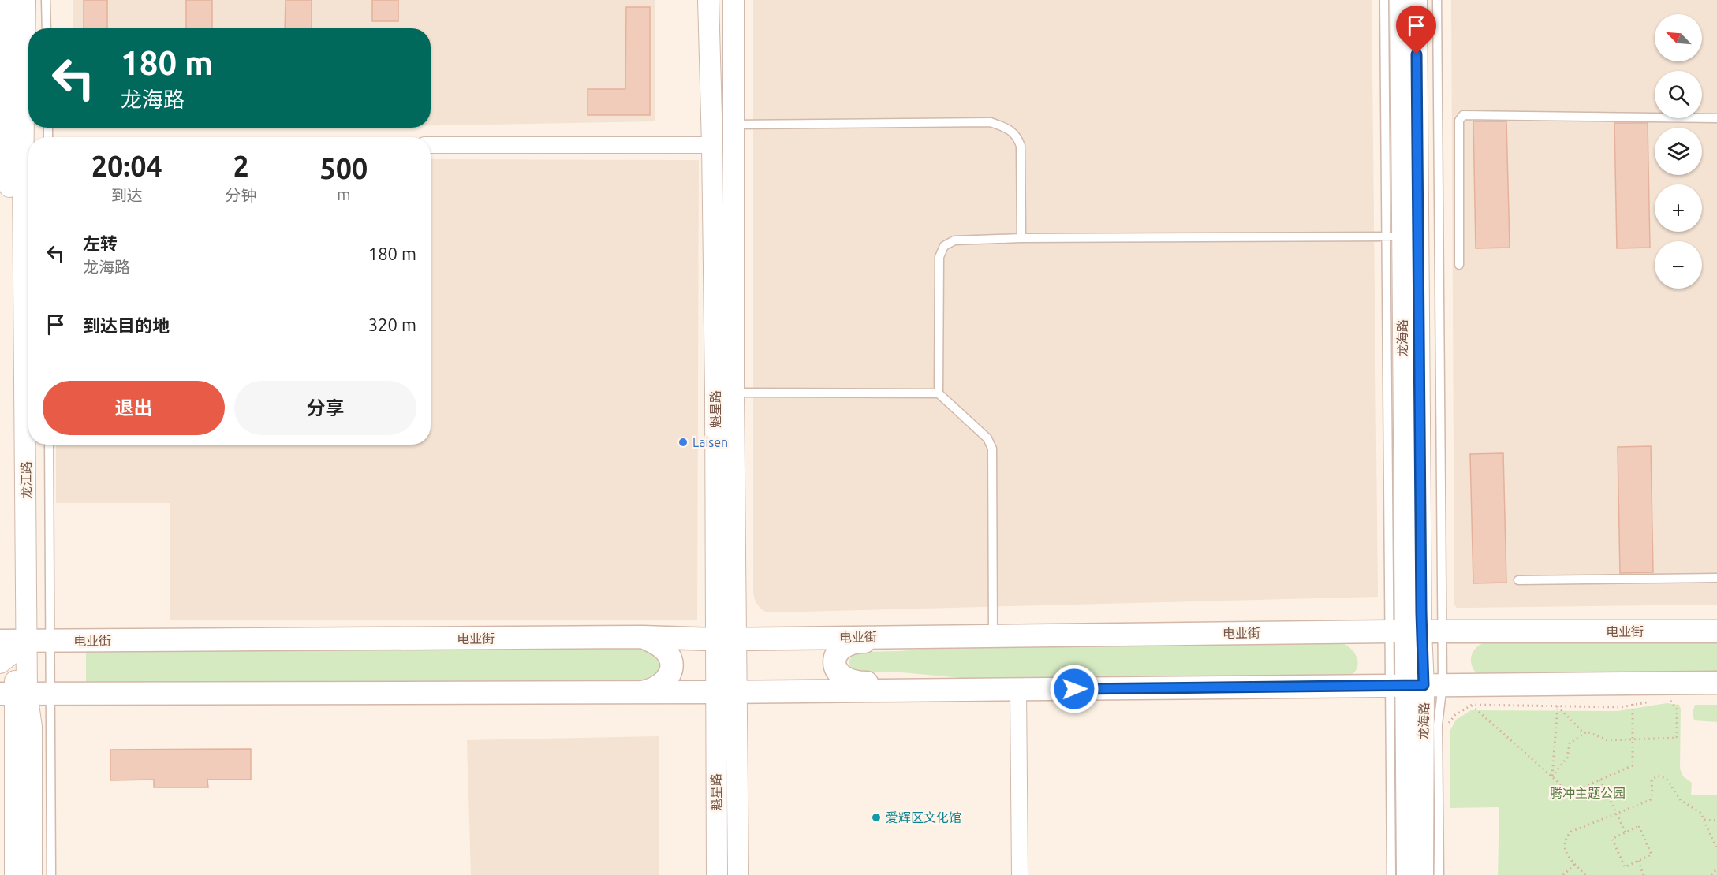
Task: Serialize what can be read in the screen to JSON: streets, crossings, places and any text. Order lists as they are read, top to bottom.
{
  "streets": {
    "main road": ["电业街"],
    "street": ["龙海路", "魁星路", "龙江路"]
  },
  "crossings": [
    ["龙海路", "电业街"],
    ["魁星路", "电业街"],
    ["龙江路", "电业街"]
  ],
  "parks": ["腾冲主题公园"],
  "places": ["Laisen", "爱辉区文化馆"],
  "north": "top left",
  "page": {
    "map_buttons": ["+", "−"],
    "turn": ["180 m", "龙海路"],
    "eta": [
      "20:04",
      "到达",
      "2",
      "分钟",
      "500",
      "m"
    ],
    "list": [
      {
        "name": "左转",
        "note": "龙海路",
        "value": "180 m"
      },
      {
        "name": "到达目的地",
        "value": "320 m"
      }
    ],
    "buttons": ["退出", "分享"]
  }
}
